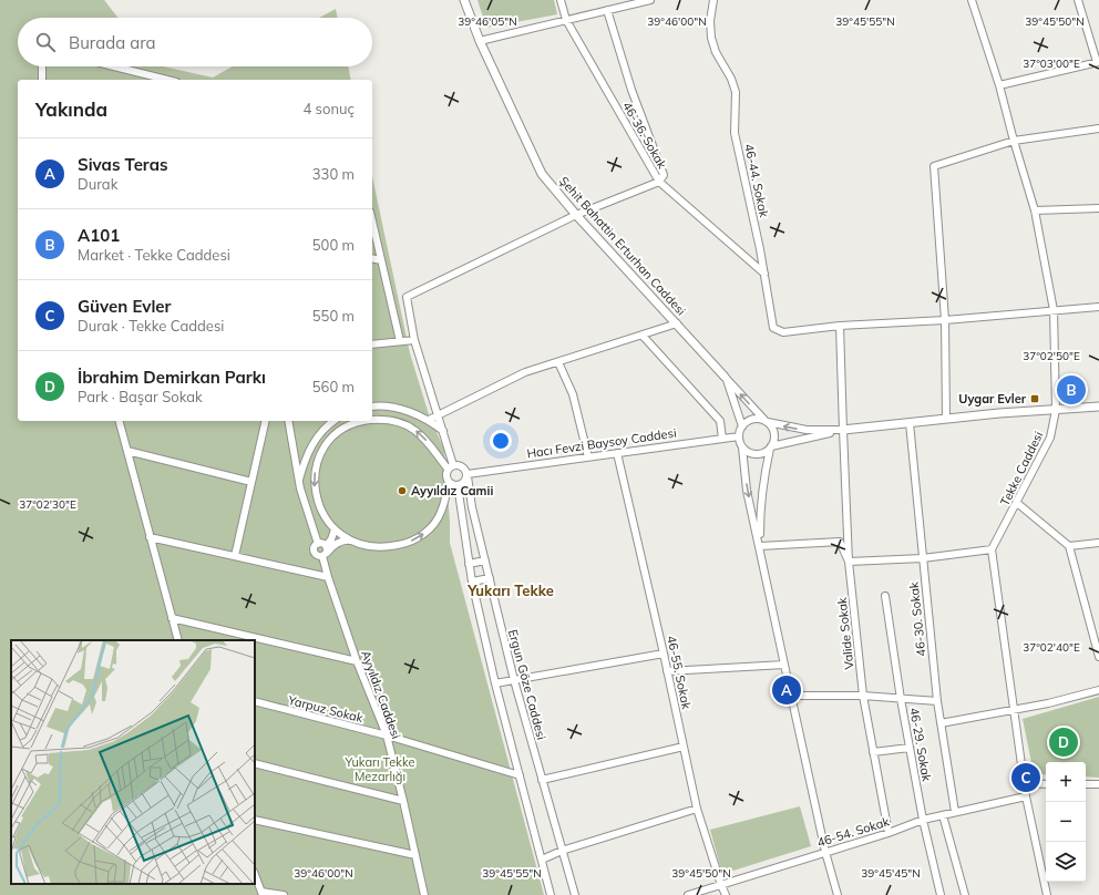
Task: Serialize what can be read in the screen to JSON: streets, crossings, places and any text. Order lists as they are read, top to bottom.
{
  "streets": {
    "street": [
      "46-36. Sokak",
      "46-44. Sokak",
      "Şehit Bahattin Erturhan Caddesi",
      "Hacı Fevzi Baysoy Caddesi",
      "Tekke Caddesi",
      "46-30. Sokak",
      "Valide Sokak",
      "46-55. Sokak",
      "Ergun Göze Caddesi",
      "Ayyıldız Caddesi",
      "Yarpuz Sokak",
      "46-29. Sokak",
      "46-54. Sokak"
    ]
  },
  "crossings": [
    ["46-36. Sokak", "46-44. Sokak"],
    ["46-44. Sokak", "Valide Sokak"],
    ["Şehit Bahattin Erturhan Caddesi", "Hacı Fevzi Baysoy Caddesi"],
    ["Hacı Fevzi Baysoy Caddesi", "46-55. Sokak"],
    ["Hacı Fevzi Baysoy Caddesi", "Ergun Göze Caddesi"],
    ["46-30. Sokak", "46-54. Sokak"],
    ["Valide Sokak", "46-54. Sokak"],
    ["46-55. Sokak", "46-54. Sokak"],
    ["Ayyıldız Caddesi", "Yarpuz Sokak"],
    ["46-29. Sokak", "46-54. Sokak"]
  ],
  "districts": ["Yukarı Tekke"],
  "parks": ["Yukarı Tekke Mezarlığı"],
  "places": {
    "transit": ["Uygar Evler"],
    "other": ["Ayyıldız Camii"]
  },
  "page": {
    "search": "Burada ara",
    "heading": ["Yakında", "4 sonuç"],
    "list": [
      {
        "mark": "A",
        "name": "Sivas Teras",
        "note": "Durak",
        "value": "330 m"
      },
      {
        "mark": "B",
        "name": "A101",
        "note": "Market · Tekke Caddesi",
        "value": "500 m"
      },
      {
        "mark": "C",
        "name": "Güven Evler",
        "note": "Durak · Tekke Caddesi",
        "value": "550 m"
      },
      {
        "mark": "D",
        "name": "İbrahim Demirkan Parkı",
        "note": "Park · Başar Sokak",
        "value": "560 m"
      }
    ],
    "pins": [
      "B",
      "A",
      "D",
      "C"
    ],
    "map_buttons": ["+", "−"]
  },
  "coordinates": [
    "39°46'05\"N",
    "39°45'55\"N",
    "39°46'00\"N",
    "39°45'50\"N",
    "37°03'00\"E",
    "37°02'50\"E",
    "37°02'30\"E",
    "37°02'40\"E",
    "39°45'45\"N"
  ]
}
